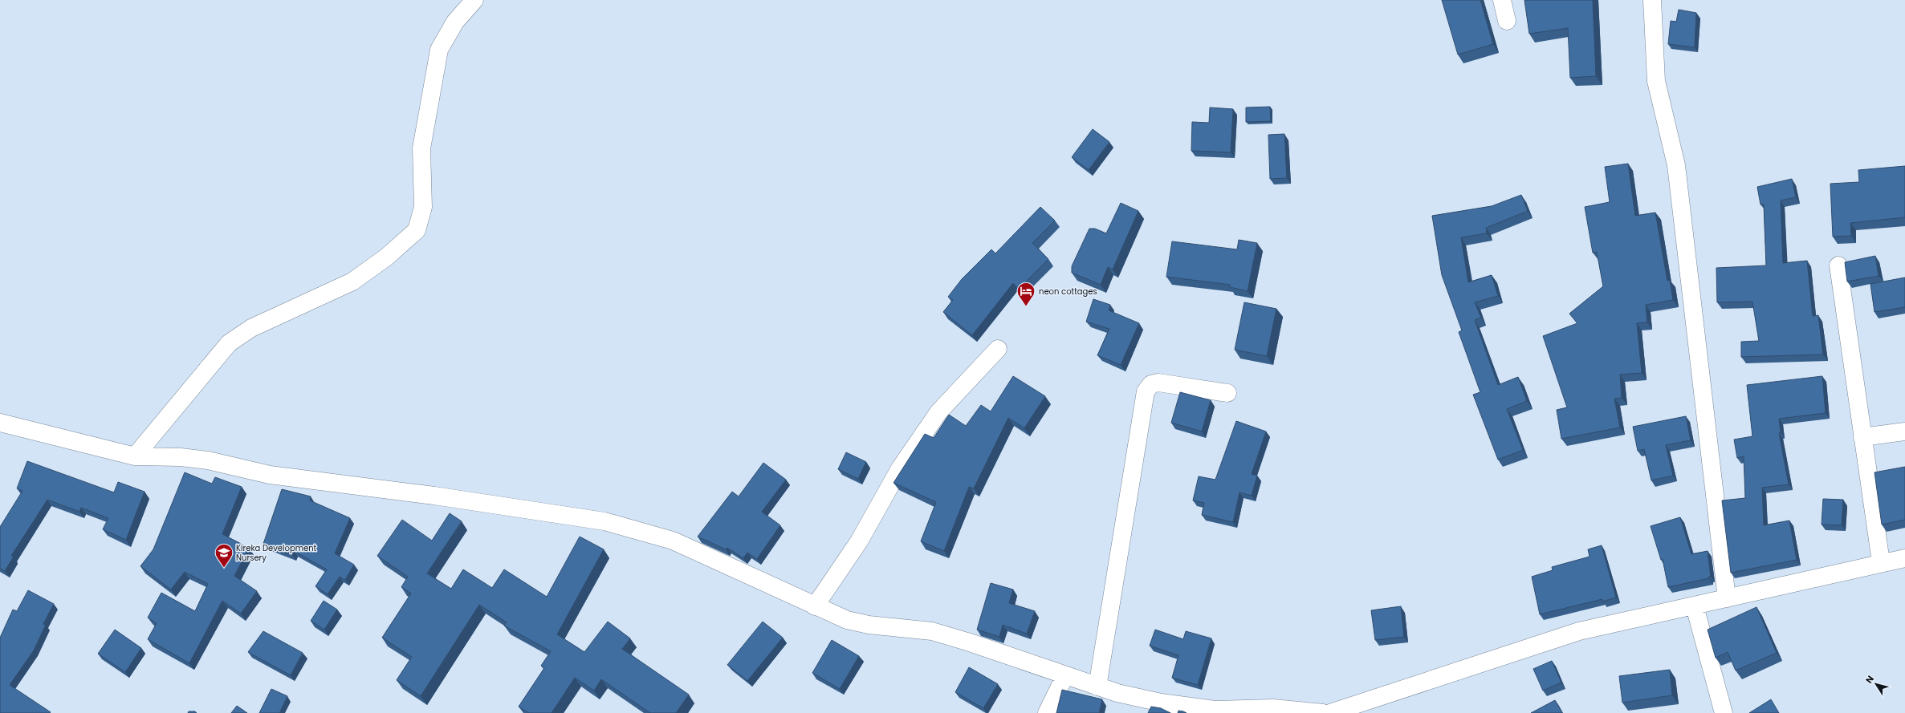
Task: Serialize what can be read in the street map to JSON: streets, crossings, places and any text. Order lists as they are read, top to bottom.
{
  "places": {
    "hotel": ["neon cottages"],
    "school or university": ["Kireka Development Nursery"]
  },
  "north": "top left"
}
